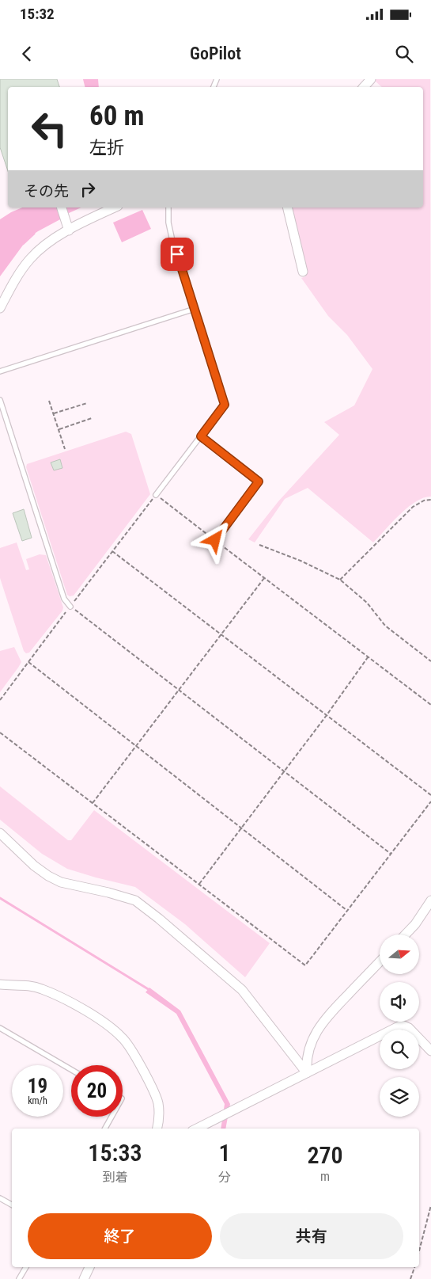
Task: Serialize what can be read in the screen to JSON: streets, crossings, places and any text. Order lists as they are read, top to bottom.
{
  "north": "right",
  "page": {
    "status": "15:32",
    "header": "GoPilot",
    "turn": ["60 m", "左折"],
    "then": "その先",
    "speed": "19 km/h",
    "limit": "20",
    "eta": [
      "15:33",
      "到着",
      "1",
      "分",
      "270",
      "m"
    ],
    "buttons": ["終了", "共有"]
  }
}
